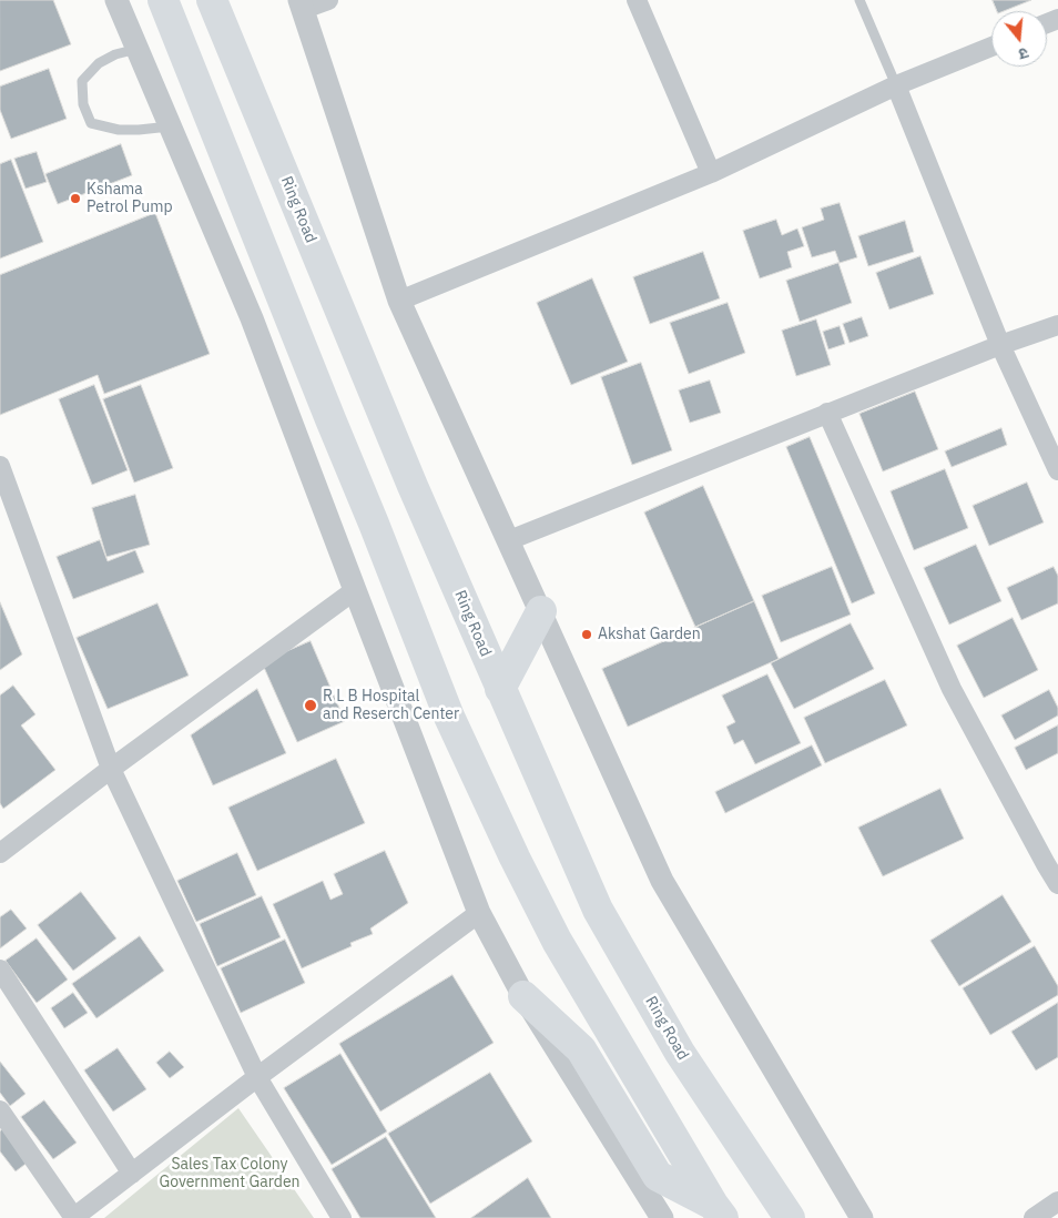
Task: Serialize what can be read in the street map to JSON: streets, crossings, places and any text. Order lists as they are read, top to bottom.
{
  "streets": {
    "highway": ["Ring Road"]
  },
  "parks": ["Sales Tax Colony Government Garden"],
  "places": ["Kshama Petrol Pump", "Akshat Garden", "R L B Hospital and Reserch Center"],
  "north": "bottom"
}
